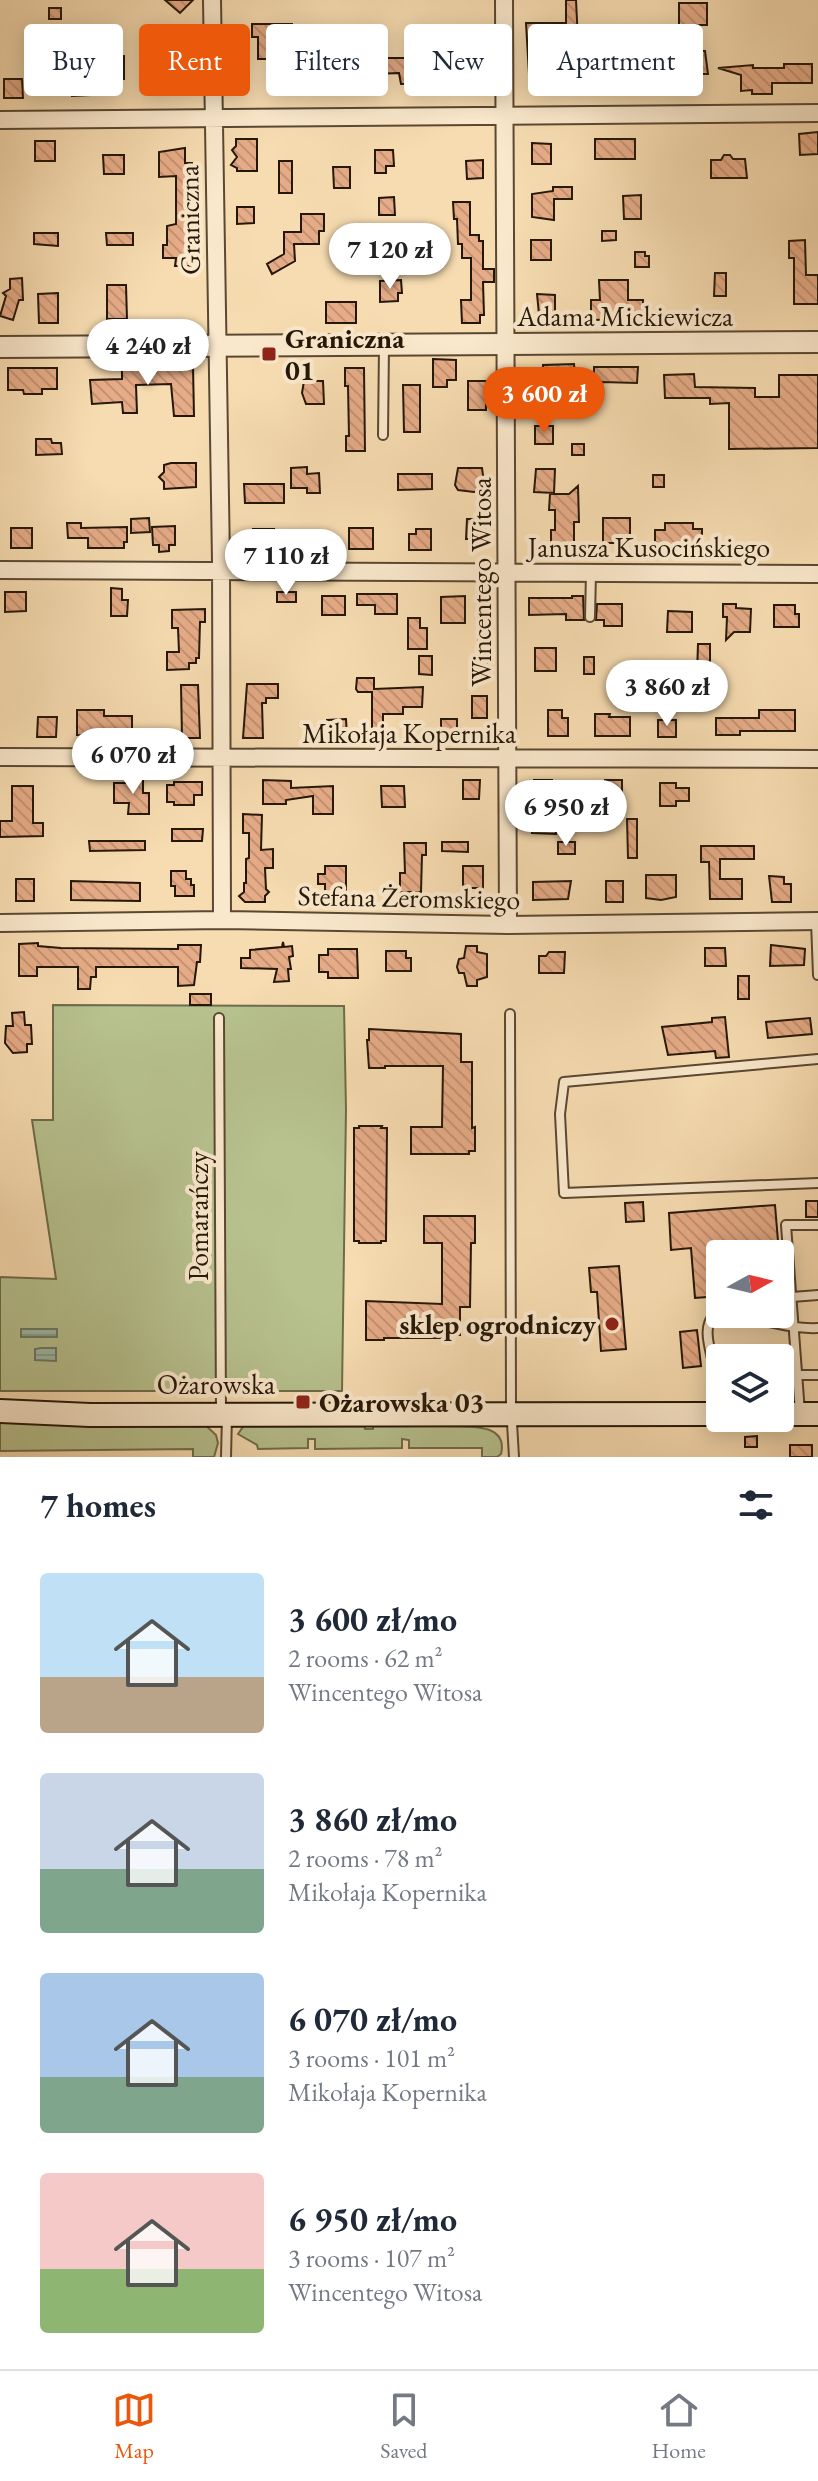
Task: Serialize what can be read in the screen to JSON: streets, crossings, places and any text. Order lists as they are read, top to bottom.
{
  "streets": {
    "main road": ["Ożarowska"],
    "street": [
      "Graniczna",
      "Adama Mickiewicza",
      "Janusza Kusocińskiego",
      "Wincentego Witosa",
      "Mikołaja Kopernika",
      "Stefana Żeromskiego"
    ],
    "lane": ["Pomarańczy"]
  },
  "crossings": [
    ["Graniczna", "Adama Mickiewicza"],
    ["Graniczna", "Janusza Kusocińskiego"],
    ["Graniczna", "Mikołaja Kopernika"],
    ["Graniczna", "Stefana Żeromskiego"],
    ["Adama Mickiewicza", "Wincentego Witosa"],
    ["Janusza Kusocińskiego", "Wincentego Witosa"],
    ["Wincentego Witosa", "Mikołaja Kopernika"],
    ["Wincentego Witosa", "Stefana Żeromskiego"],
    ["Pomarańczy", "Ożarowska"]
  ],
  "places": {
    "transit": ["Graniczna 01", "Ożarowska 03"],
    "other": ["sklep ogrodniczy"]
  },
  "north": "right",
  "page": {
    "chip": [
      "Buy",
      "Rent",
      "Filters",
      "New",
      "Apartment"
    ],
    "price": [
      "7 120 zł",
      "4 240 zł",
      "3 600 zł",
      "7 110 zł",
      "3 860 zł",
      "6 070 zł",
      "6 950 zł"
    ],
    "heading": "7 homes",
    "list": [
      {
        "name": "3 600 zł/mo",
        "note": "2 rooms · 62 m² · Wincentego Witosa"
      },
      {
        "name": "3 860 zł/mo",
        "note": "2 rooms · 78 m² · Mikołaja Kopernika"
      },
      {
        "name": "6 070 zł/mo",
        "note": "3 rooms · 101 m² · Mikołaja Kopernika"
      },
      {
        "name": "6 950 zł/mo",
        "note": "3 rooms · 107 m² · Wincentego Witosa"
      }
    ],
    "tabs": ["Map", "Saved", "Home"]
  }
}
